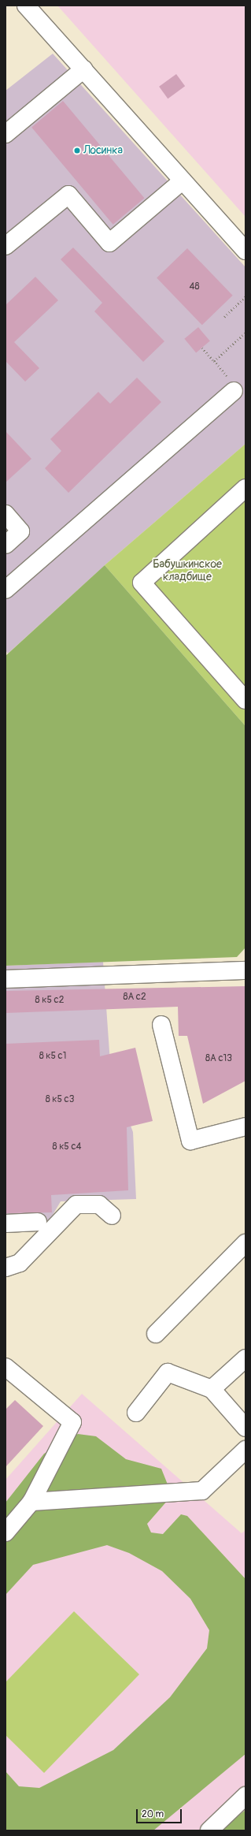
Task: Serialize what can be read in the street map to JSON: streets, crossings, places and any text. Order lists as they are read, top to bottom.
{
  "parks": ["Бабушкинское кладбище"],
  "places": ["Лосинка"],
  "house_numbers": [
    "48",
    "8А с2",
    "8 к5 с2",
    "8 к5 с1",
    "8А с13",
    "8 к5 с3",
    "8 к5 с4"
  ],
  "scale_bar": "20 m"
}
